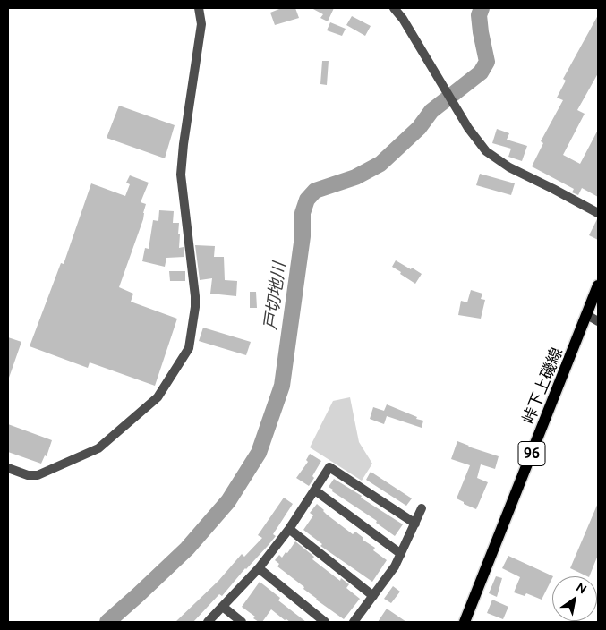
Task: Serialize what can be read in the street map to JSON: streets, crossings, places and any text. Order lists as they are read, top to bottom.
{
  "streets": {
    "main road": ["峠下上磯線", "96"]
  },
  "water": ["戸切地川"],
  "north": "top right"
}
